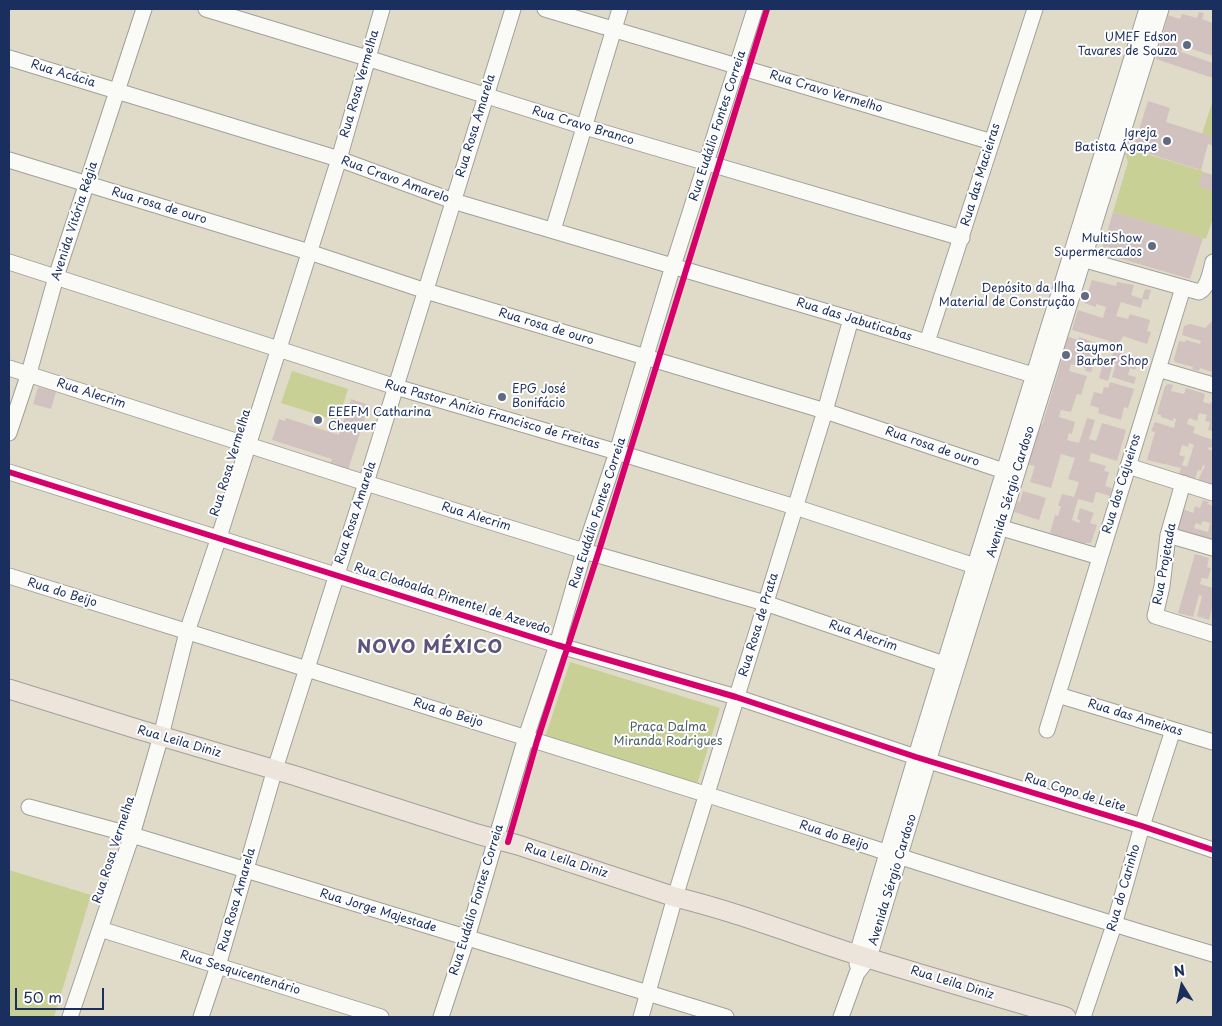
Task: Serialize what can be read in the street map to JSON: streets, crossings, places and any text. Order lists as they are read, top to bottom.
{
  "streets": {
    "main road": ["Rua Leila Diniz"],
    "street": [
      "Rua Acácia",
      "Rua Rosa Vermelha",
      "Rua Cravo Vermelho",
      "Rua Rosa Amarela",
      "Rua Cravo Branco",
      "Rua Eudálio Fontes Correia",
      "Rua das Macieiras",
      "Rua Cravo Amarelo",
      "Rua rosa de ouro",
      "Avenida Vitória Régia",
      "Rua das Jabuticabas",
      "Rua Alecrim",
      "Rua Pastor Anízio Francisco de Freitas",
      "Rua dos Cajueiros",
      "Avenida Sérgio Cardoso",
      "Rua Projetada",
      "Rua do Beijo",
      "Rua Clodoalda Pimentel de Azevedo",
      "Rua Rosa de Prata",
      "Rua das Ameixas",
      "Rua Copo de Leite",
      "Rua do Carinho",
      "Rua Jorge Majestade",
      "Rua Sesquicentenário"
    ]
  },
  "crossings": [
    ["Rua Acácia", "Rua Cravo Amarelo"],
    ["Rua Acácia", "Avenida Vitória Régia"],
    ["Rua Rosa Vermelha", "Rua Cravo Branco"],
    ["Rua Rosa Vermelha", "Rua Cravo Amarelo"],
    ["Rua Rosa Vermelha", "Rua rosa de ouro"],
    ["Rua Rosa Vermelha", "Rua Alecrim"],
    ["Rua Rosa Vermelha", "Rua Pastor Anízio Francisco de Freitas"],
    ["Rua Rosa Vermelha", "Rua do Beijo"],
    ["Rua Rosa Vermelha", "Rua Clodoalda Pimentel de Azevedo"],
    ["Rua Rosa Vermelha", "Rua Leila Diniz"],
    ["Rua Rosa Vermelha", "Rua Jorge Majestade"],
    ["Rua Rosa Vermelha", "Rua Sesquicentenário"],
    ["Rua Cravo Vermelho", "Rua Eudálio Fontes Correia"],
    ["Rua Cravo Vermelho", "Rua das Macieiras"],
    ["Rua Rosa Amarela", "Rua Cravo Branco"],
    ["Rua Rosa Amarela", "Rua Cravo Amarelo"],
    ["Rua Rosa Amarela", "Rua rosa de ouro"],
    ["Rua Rosa Amarela", "Rua Alecrim"],
    ["Rua Rosa Amarela", "Rua Pastor Anízio Francisco de Freitas"],
    ["Rua Rosa Amarela", "Rua do Beijo"],
    ["Rua Rosa Amarela", "Rua Clodoalda Pimentel de Azevedo"],
    ["Rua Rosa Amarela", "Rua Leila Diniz"],
    ["Rua Rosa Amarela", "Rua Jorge Majestade"],
    ["Rua Rosa Amarela", "Rua Sesquicentenário"],
    ["Rua Cravo Branco", "Rua Eudálio Fontes Correia"],
    ["Rua Cravo Branco", "Rua das Macieiras"],
    ["Rua Eudálio Fontes Correia", "Rua Cravo Amarelo"],
    ["Rua Eudálio Fontes Correia", "Rua rosa de ouro"],
    ["Rua Eudálio Fontes Correia", "Rua das Jabuticabas"],
    ["Rua Eudálio Fontes Correia", "Rua Alecrim"],
    ["Rua Eudálio Fontes Correia", "Rua Pastor Anízio Francisco de Freitas"],
    ["Rua Eudálio Fontes Correia", "Rua do Beijo"],
    ["Rua Eudálio Fontes Correia", "Rua Clodoalda Pimentel de Azevedo"],
    ["Rua Eudálio Fontes Correia", "Rua Leila Diniz"],
    ["Rua Eudálio Fontes Correia", "Rua Jorge Majestade"],
    ["Rua das Macieiras", "Rua das Jabuticabas"],
    ["Rua Cravo Amarelo", "Avenida Vitória Régia"],
    ["Rua Cravo Amarelo", "Rua das Jabuticabas"],
    ["Rua rosa de ouro", "Avenida Vitória Régia"],
    ["Rua rosa de ouro", "Avenida Sérgio Cardoso"],
    ["Rua rosa de ouro", "Rua Rosa de Prata"],
    ["Avenida Vitória Régia", "Rua Alecrim"],
    ["Avenida Vitória Régia", "Rua Pastor Anízio Francisco de Freitas"],
    ["Rua das Jabuticabas", "Avenida Sérgio Cardoso"],
    ["Rua das Jabuticabas", "Rua Rosa de Prata"],
    ["Rua Alecrim", "Avenida Sérgio Cardoso"],
    ["Rua Alecrim", "Rua Rosa de Prata"],
    ["Rua Pastor Anízio Francisco de Freitas", "Avenida Sérgio Cardoso"],
    ["Rua Pastor Anízio Francisco de Freitas", "Rua Rosa de Prata"],
    ["Rua dos Cajueiros", "Rua das Ameixas"],
    ["Avenida Sérgio Cardoso", "Rua do Beijo"],
    ["Avenida Sérgio Cardoso", "Rua Clodoalda Pimentel de Azevedo"],
    ["Avenida Sérgio Cardoso", "Rua Leila Diniz"],
    ["Avenida Sérgio Cardoso", "Rua Copo de Leite"],
    ["Rua do Beijo", "Rua Rosa de Prata"],
    ["Rua do Beijo", "Rua do Carinho"],
    ["Rua Clodoalda Pimentel de Azevedo", "Rua Rosa de Prata"],
    ["Rua Clodoalda Pimentel de Azevedo", "Rua Copo de Leite"],
    ["Rua Rosa de Prata", "Rua Leila Diniz"],
    ["Rua Rosa de Prata", "Rua Jorge Majestade"],
    ["Rua das Ameixas", "Rua do Carinho"],
    ["Rua Copo de Leite", "Rua do Carinho"]
  ],
  "districts": ["NOVO MÉXICO"],
  "parks": ["Praça Dalma Miranda Rodrigues"],
  "places": [
    "UMEF Edson Tavares de Souza",
    "Igreja Batista Ágape",
    "MultiShow Supermercados",
    "Depósito da Ilha Material de Construção",
    "Saymon Barber Shop",
    "EPG José Bonifácio",
    "EEEFM Catharina Chequer"
  ],
  "scale_bar": "50 m",
  "north": "top"
}
